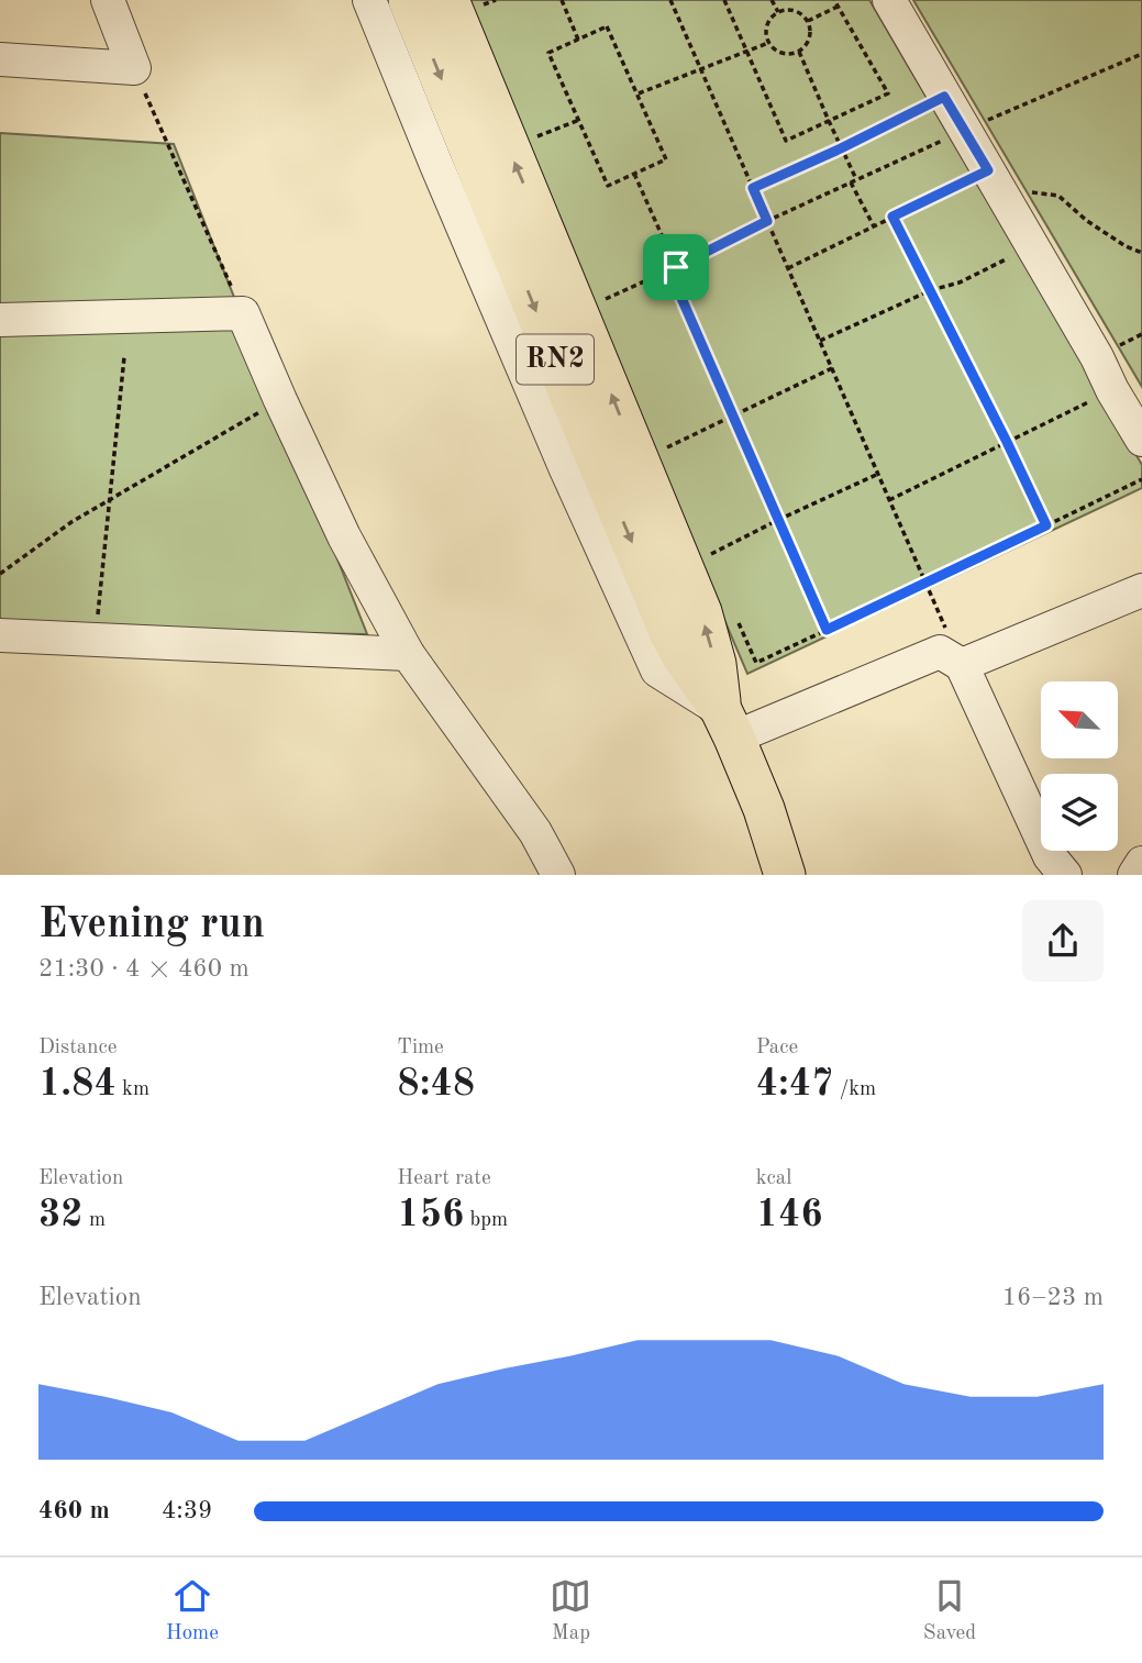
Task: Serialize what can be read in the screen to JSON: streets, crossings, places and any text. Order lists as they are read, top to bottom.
{
  "streets": {
    "main road": ["RN2"]
  },
  "north": "top left",
  "page": {
    "heading": ["Evening run", "21:30 · 4 × 460 m"],
    "stats": [
      ["Distance", "1.84 km"],
      ["Time", "8:48"],
      ["Pace", "4:47 /km"],
      ["Elevation", "32 m"],
      ["Heart rate", "156 bpm"],
      ["kcal", "146"]
    ],
    "chart": ["Elevation", "16–23 m"],
    "list": [
      {
        "name": "460 m",
        "note": "4:39"
      }
    ],
    "tabs": ["Home", "Map", "Saved"]
  }
}
